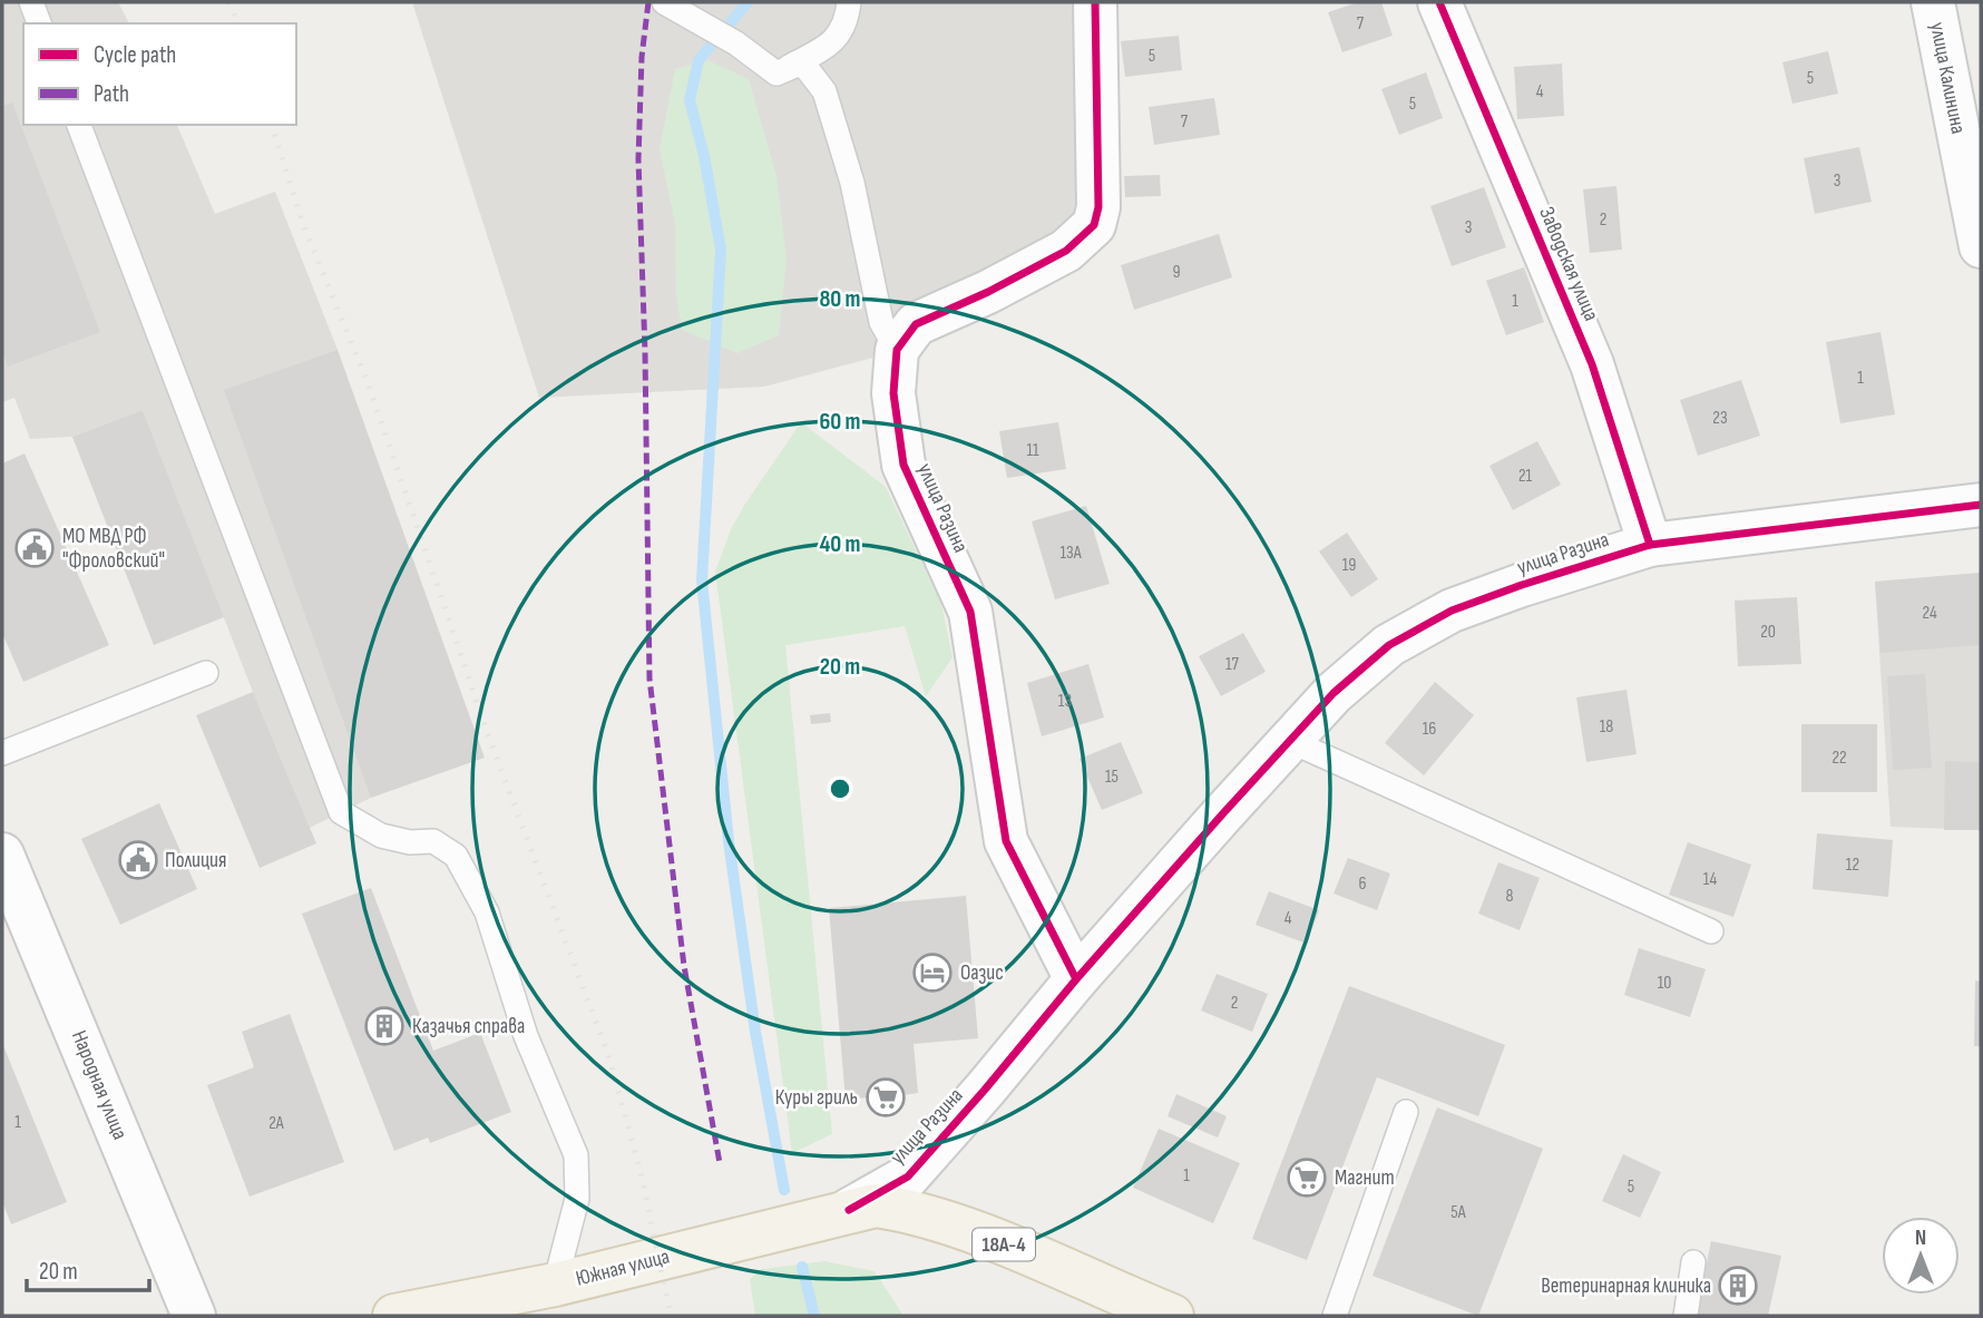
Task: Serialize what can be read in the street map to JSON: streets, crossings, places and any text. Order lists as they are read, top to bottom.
{
  "streets": {
    "main road": ["18А-4", "Южная улица"],
    "street": [
      "улица Калинина",
      "Заводская улица",
      "улица Разина",
      "Народная улица"
    ]
  },
  "crossings": [
    ["Заводская улица", "улица Разина"],
    ["улица Разина", "18А-4"],
    ["улица Разина", "Южная улица"],
    ["18А-4", "Южная улица"]
  ],
  "places": {
    "public building": ["МО МВД РФ \"Фроловский\"", "Полиция"],
    "hotel": ["Оазис"],
    "building": ["Казачья справа", "Ветеринарная клиника"],
    "supermarket": ["Куры гриль", "Магнит"]
  },
  "house_numbers": [
    "7",
    "5",
    "5",
    "4",
    "5",
    "7",
    "3",
    "2",
    "3",
    "9",
    "1",
    "1",
    "23",
    "11",
    "21",
    "13А",
    "19",
    "24",
    "20",
    "17",
    "13",
    "18",
    "16",
    "22",
    "15",
    "12",
    "14",
    "6",
    "8",
    "4",
    "10",
    "2",
    "1",
    "2А",
    "1",
    "5",
    "5А"
  ],
  "legend": ["Cycle path", "Path"],
  "scale_bar": "20 m",
  "north": "top",
  "rings": [
    "80 m",
    "60 m",
    "40 m",
    "20 m"
  ]
}
